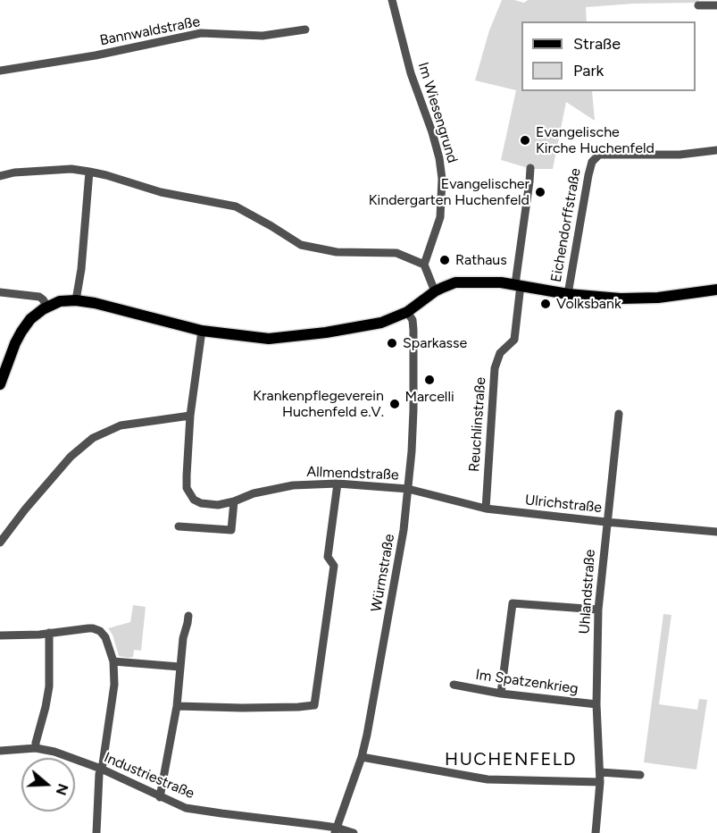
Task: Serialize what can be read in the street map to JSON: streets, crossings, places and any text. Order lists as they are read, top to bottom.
{
  "streets": {
    "street": [
      "Bannwaldstraße",
      "Im Wiesengrund",
      "Eichendorffstraße",
      "Reuchlinstraße",
      "Allmendstraße",
      "Ulrichstraße",
      "Würmstraße",
      "Uhlandstraße",
      "Im Spatzenkrieg",
      "Industriestraße"
    ]
  },
  "crossings": [
    ["Reuchlinstraße", "Ulrichstraße"],
    ["Allmendstraße", "Ulrichstraße"],
    ["Allmendstraße", "Würmstraße"],
    ["Ulrichstraße", "Würmstraße"],
    ["Ulrichstraße", "Uhlandstraße"],
    ["Würmstraße", "Industriestraße"],
    ["Uhlandstraße", "Im Spatzenkrieg"]
  ],
  "districts": ["HUCHENFELD"],
  "places": [
    "Evangelische Kirche Huchenfeld",
    "Evangelischer Kindergarten Huchenfeld",
    "Rathaus",
    "Volksbank",
    "Sparkasse",
    "Marcelli",
    "Krankenpflegeverein Huchenfeld e.V."
  ],
  "legend": ["Straße", "Park"],
  "north": "right"
}
